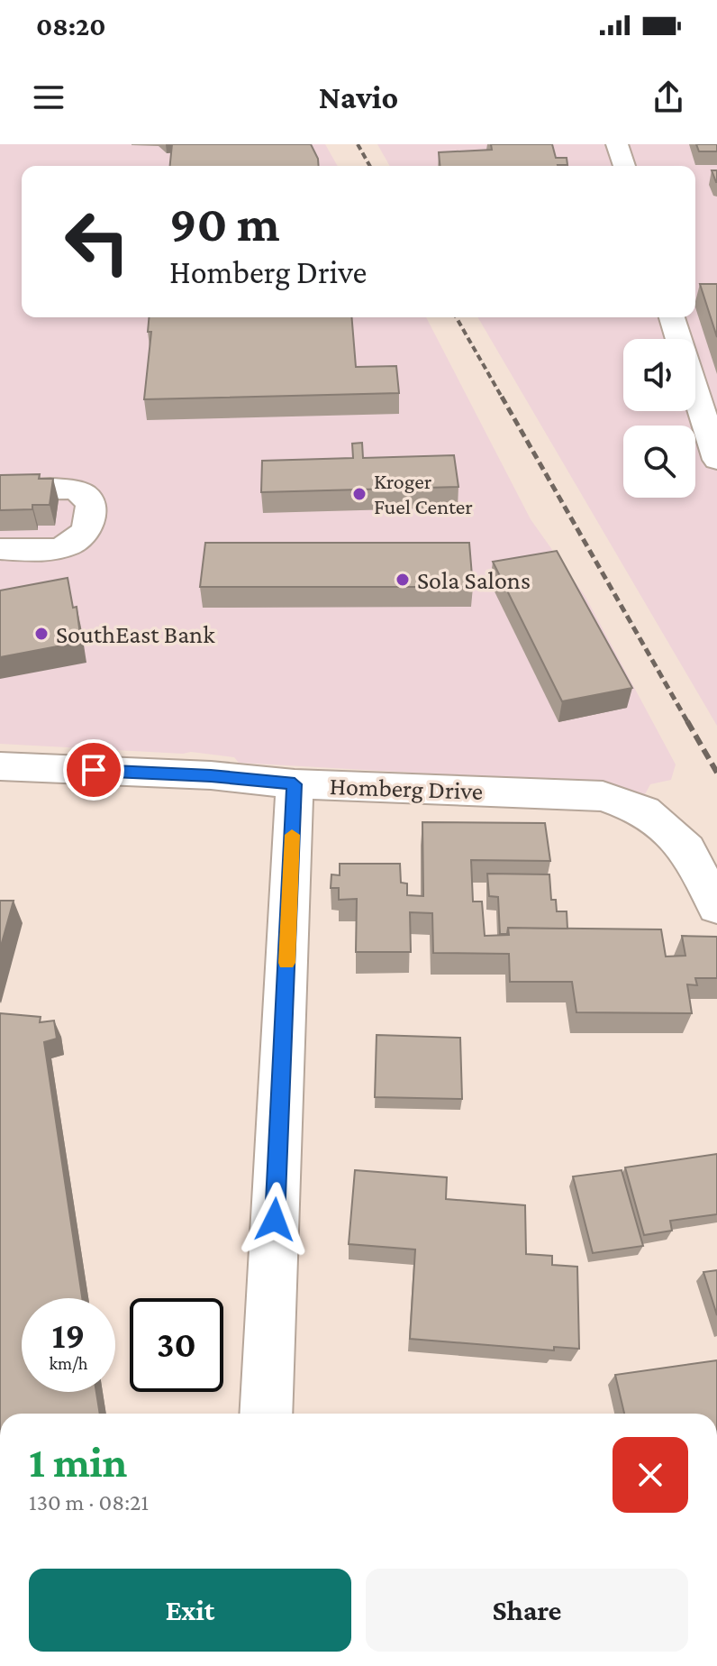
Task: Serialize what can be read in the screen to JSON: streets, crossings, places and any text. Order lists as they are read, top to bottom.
{
  "streets": {
    "street": ["Homberg Drive"]
  },
  "places": ["Kroger Fuel Center", "Sola Salons", "SouthEast Bank"],
  "page": {
    "status": "08:20",
    "header": "Navio",
    "turn": ["90 m", "Homberg Drive"],
    "speed": "19 km/h",
    "limit": "30",
    "heading": ["1 min", "130 m · 08:21"],
    "buttons": ["Exit", "Share"]
  }
}
